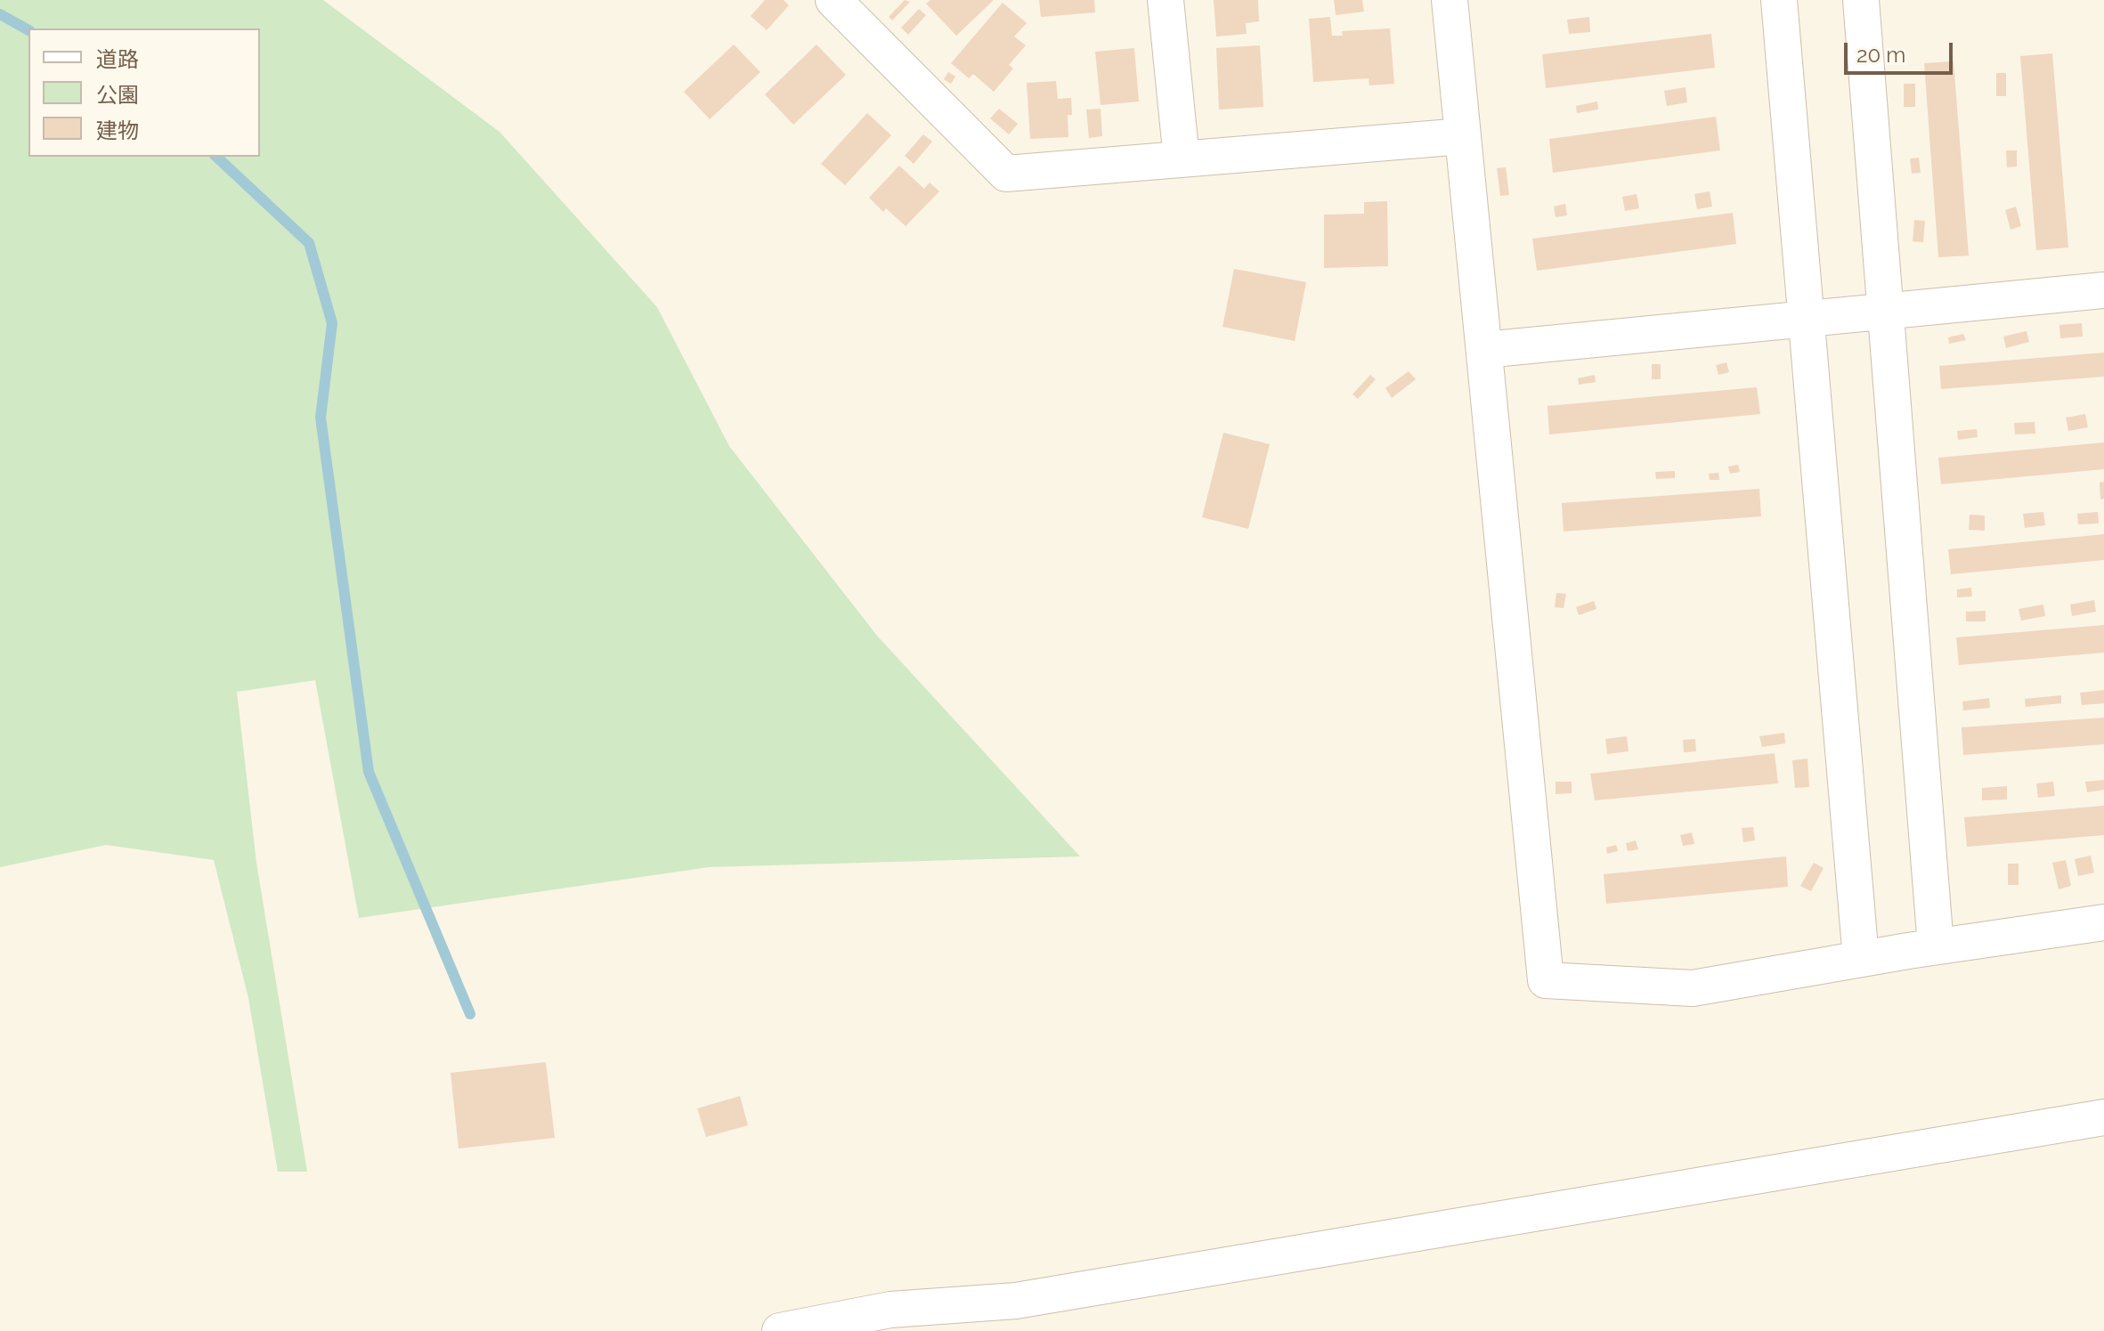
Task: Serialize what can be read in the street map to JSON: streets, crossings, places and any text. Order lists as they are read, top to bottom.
{
  "legend": ["道路", "公園", "建物"],
  "scale_bar": "20 m"
}
